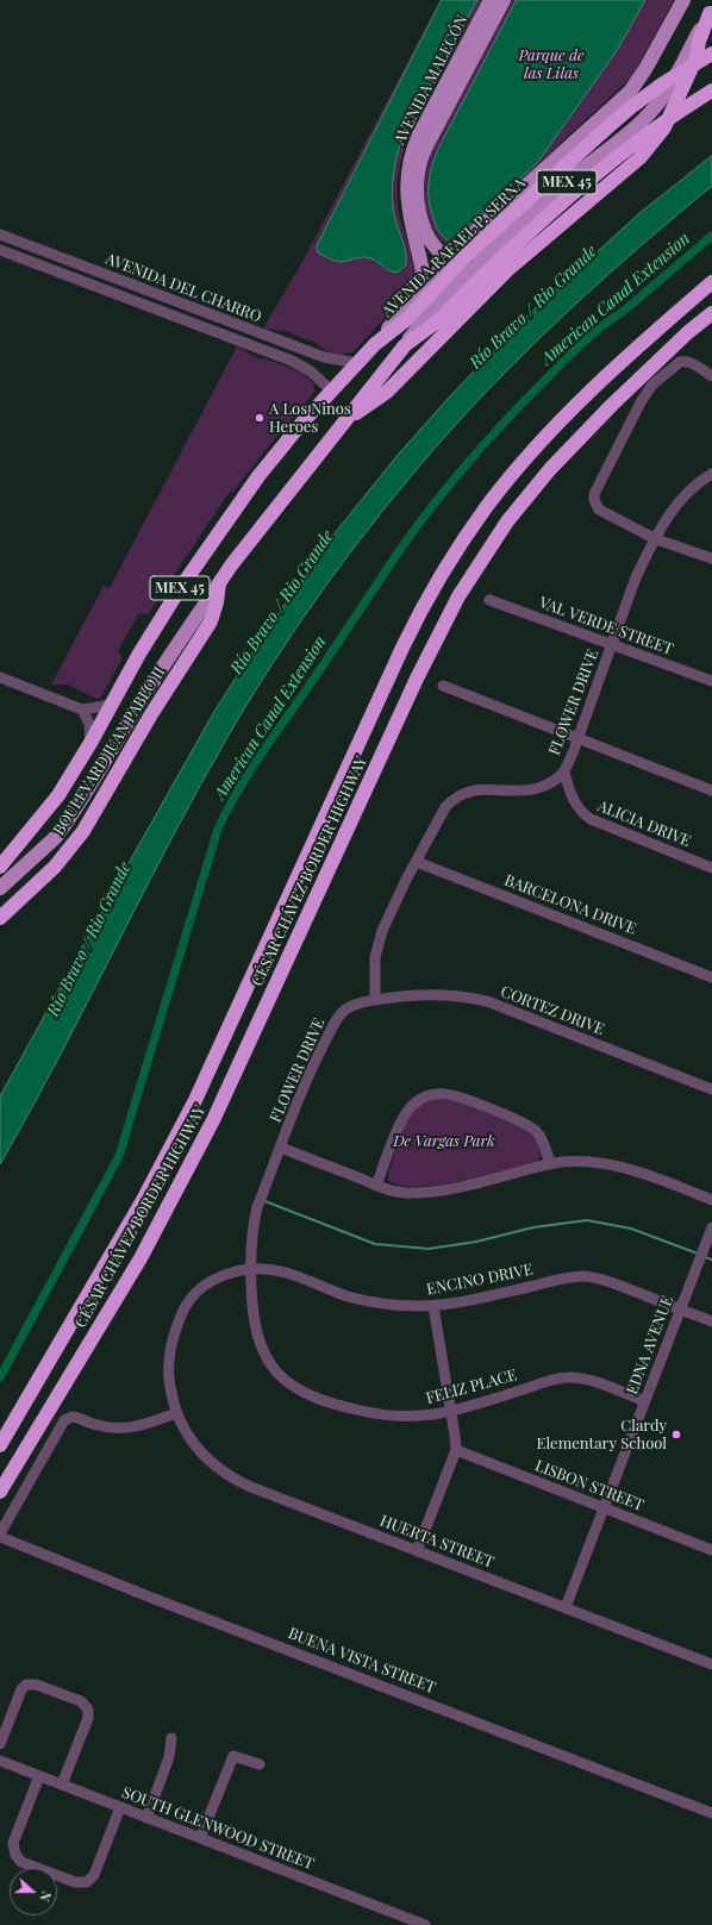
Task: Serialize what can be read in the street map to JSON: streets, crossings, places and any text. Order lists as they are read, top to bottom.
{
  "streets": {
    "highway": [
      "MEX 45",
      "AVENIDA RAFAEL P. SERNA",
      "BOULEVARD JUAN PABLO II",
      "CÉSAR CHÁVEZ BORDER HIGHWAY"
    ],
    "main road": ["AVENIDA MALECÓN"],
    "street": [
      "AVENIDA DEL CHARRO",
      "VAL VERDE STREET",
      "FLOWER DRIVE",
      "ALICIA DRIVE",
      "BARCELONA DRIVE",
      "CORTEZ DRIVE",
      "ENCINO DRIVE",
      "EDNA AVENUE",
      "FELIZ PLACE",
      "LISBON STREET",
      "HUERTA STREET",
      "BUENA VISTA STREET",
      "SOUTH GLENWOOD STREET"
    ]
  },
  "crossings": [
    ["AVENIDA MALECÓN", "MEX 45"],
    ["MEX 45", "AVENIDA RAFAEL P. SERNA"],
    ["MEX 45", "AVENIDA DEL CHARRO"],
    ["MEX 45", "BOULEVARD JUAN PABLO II"],
    ["VAL VERDE STREET", "FLOWER DRIVE"],
    ["FLOWER DRIVE", "ALICIA DRIVE"],
    ["FLOWER DRIVE", "BARCELONA DRIVE"],
    ["FLOWER DRIVE", "CORTEZ DRIVE"],
    ["FLOWER DRIVE", "ENCINO DRIVE"],
    ["FLOWER DRIVE", "FELIZ PLACE"],
    ["ENCINO DRIVE", "EDNA AVENUE"],
    ["ENCINO DRIVE", "FELIZ PLACE"],
    ["EDNA AVENUE", "FELIZ PLACE"],
    ["EDNA AVENUE", "LISBON STREET"],
    ["EDNA AVENUE", "HUERTA STREET"]
  ],
  "water": ["American Canal Extension", "Río Bravo / Rio Grande"],
  "parks": ["Parque de las Lilas", "De Vargas Park"],
  "places": ["A Los Ninos Heroes", "Clardy Elementary School"],
  "north": "right"
}
